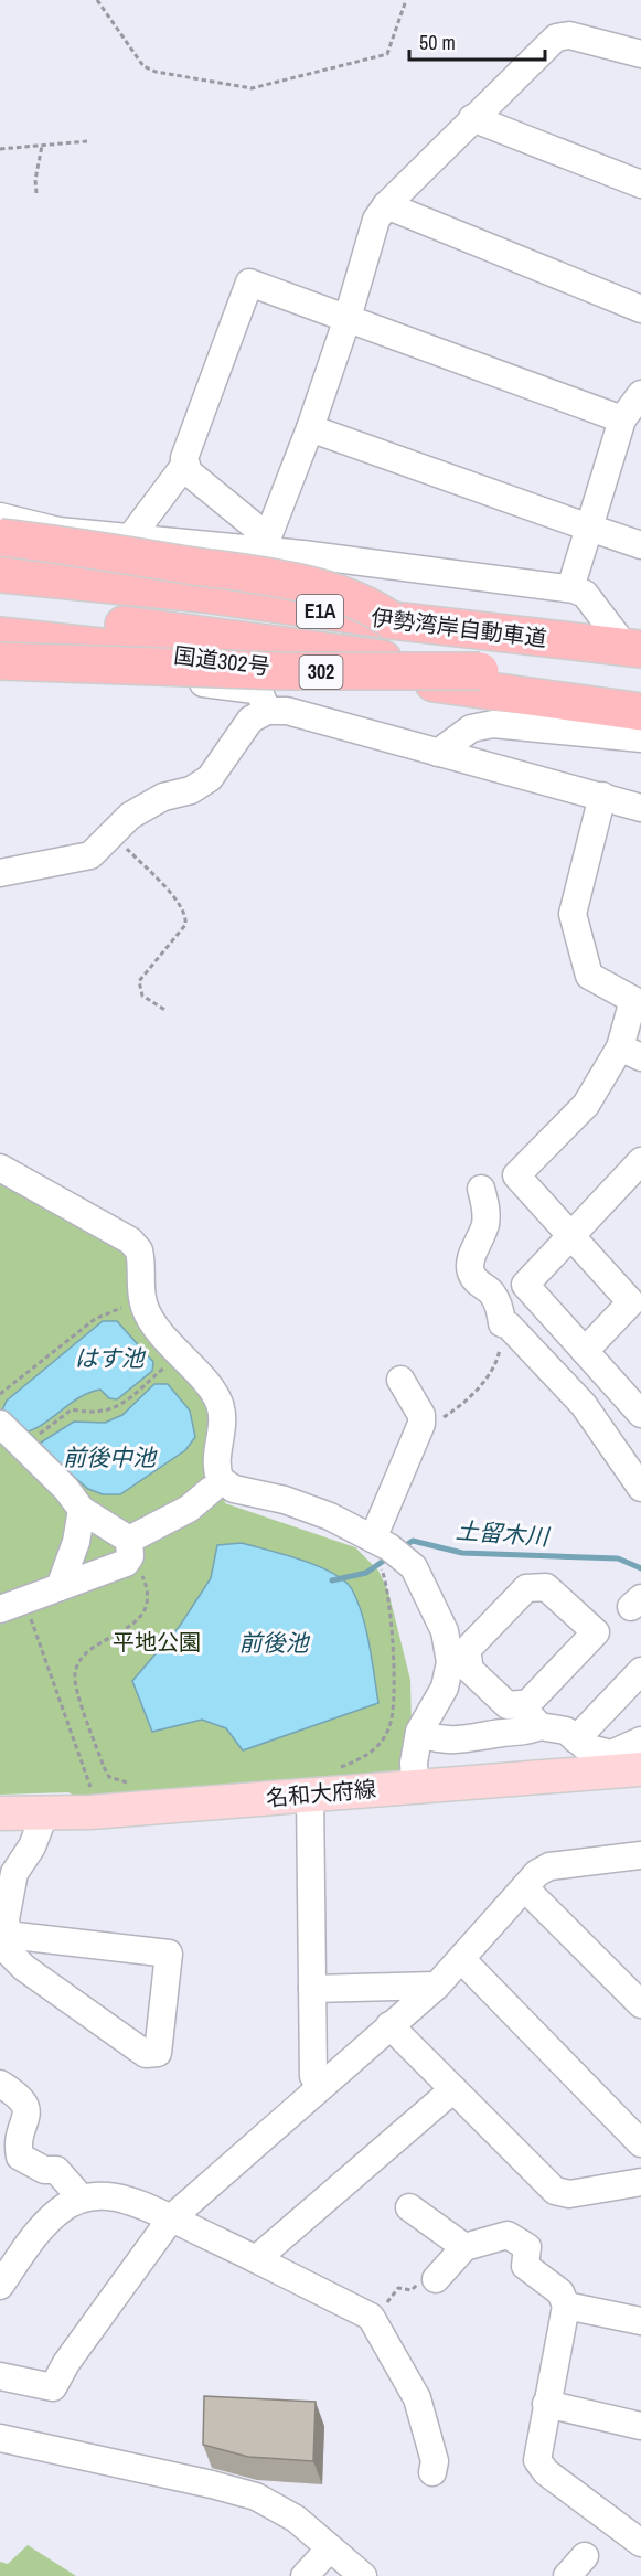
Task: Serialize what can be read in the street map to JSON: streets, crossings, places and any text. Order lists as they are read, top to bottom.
{
  "streets": {
    "highway": [
      "E1A",
      "伊勢湾岸自動車道",
      "国道302号",
      "302"
    ],
    "main road": ["名和大府線"]
  },
  "water": [
    "はす池",
    "前後中池",
    "土留木川",
    "前後池"
  ],
  "parks": ["平地公園"],
  "scale_bar": "50 m"
}
